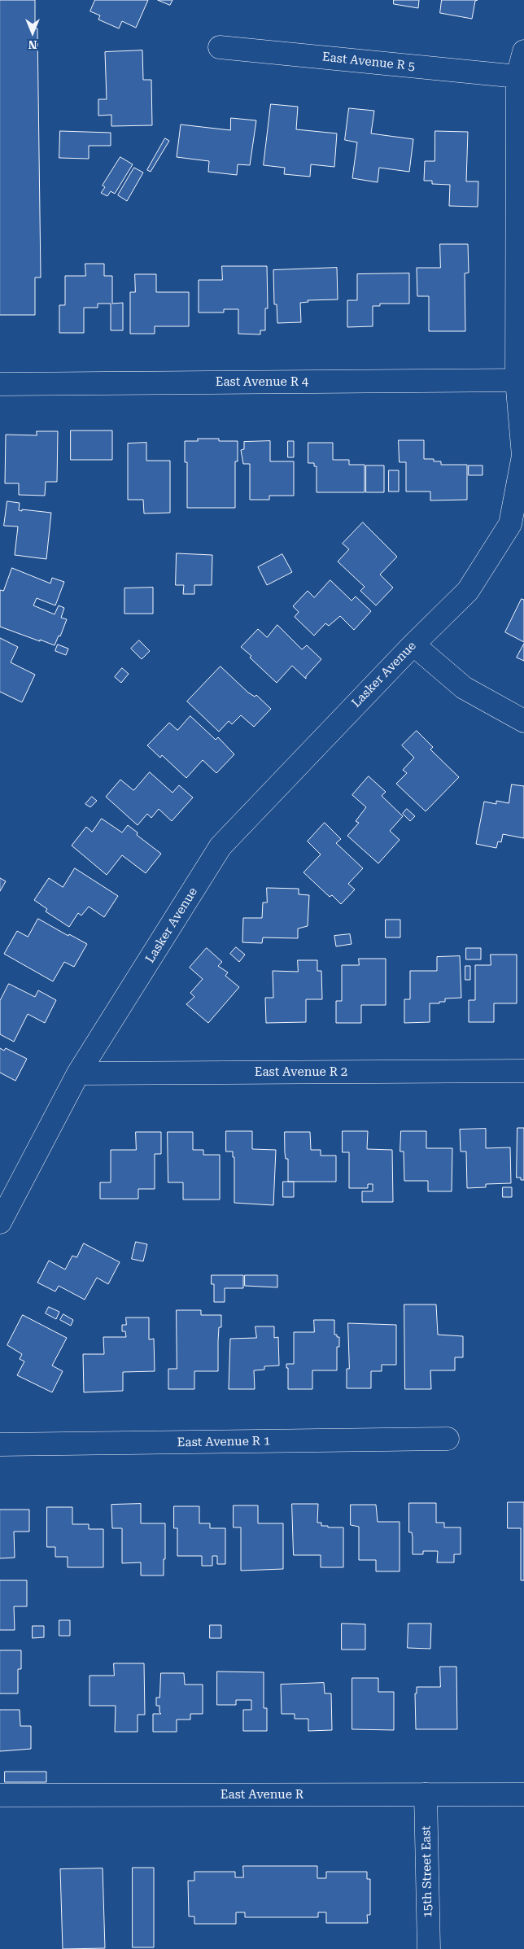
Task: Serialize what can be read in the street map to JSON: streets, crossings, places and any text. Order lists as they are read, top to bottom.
{
  "streets": {
    "street": [
      "East Avenue R 5",
      "East Avenue R 4",
      "Lasker Avenue",
      "East Avenue R 2",
      "East Avenue R 1",
      "East Avenue R",
      "15th Street East"
    ]
  },
  "crossings": [
    ["East Avenue R 5", "Lasker Avenue"],
    ["East Avenue R 4", "Lasker Avenue"],
    ["Lasker Avenue", "East Avenue R 2"],
    ["East Avenue R", "15th Street East"]
  ],
  "north": "bottom"
}
